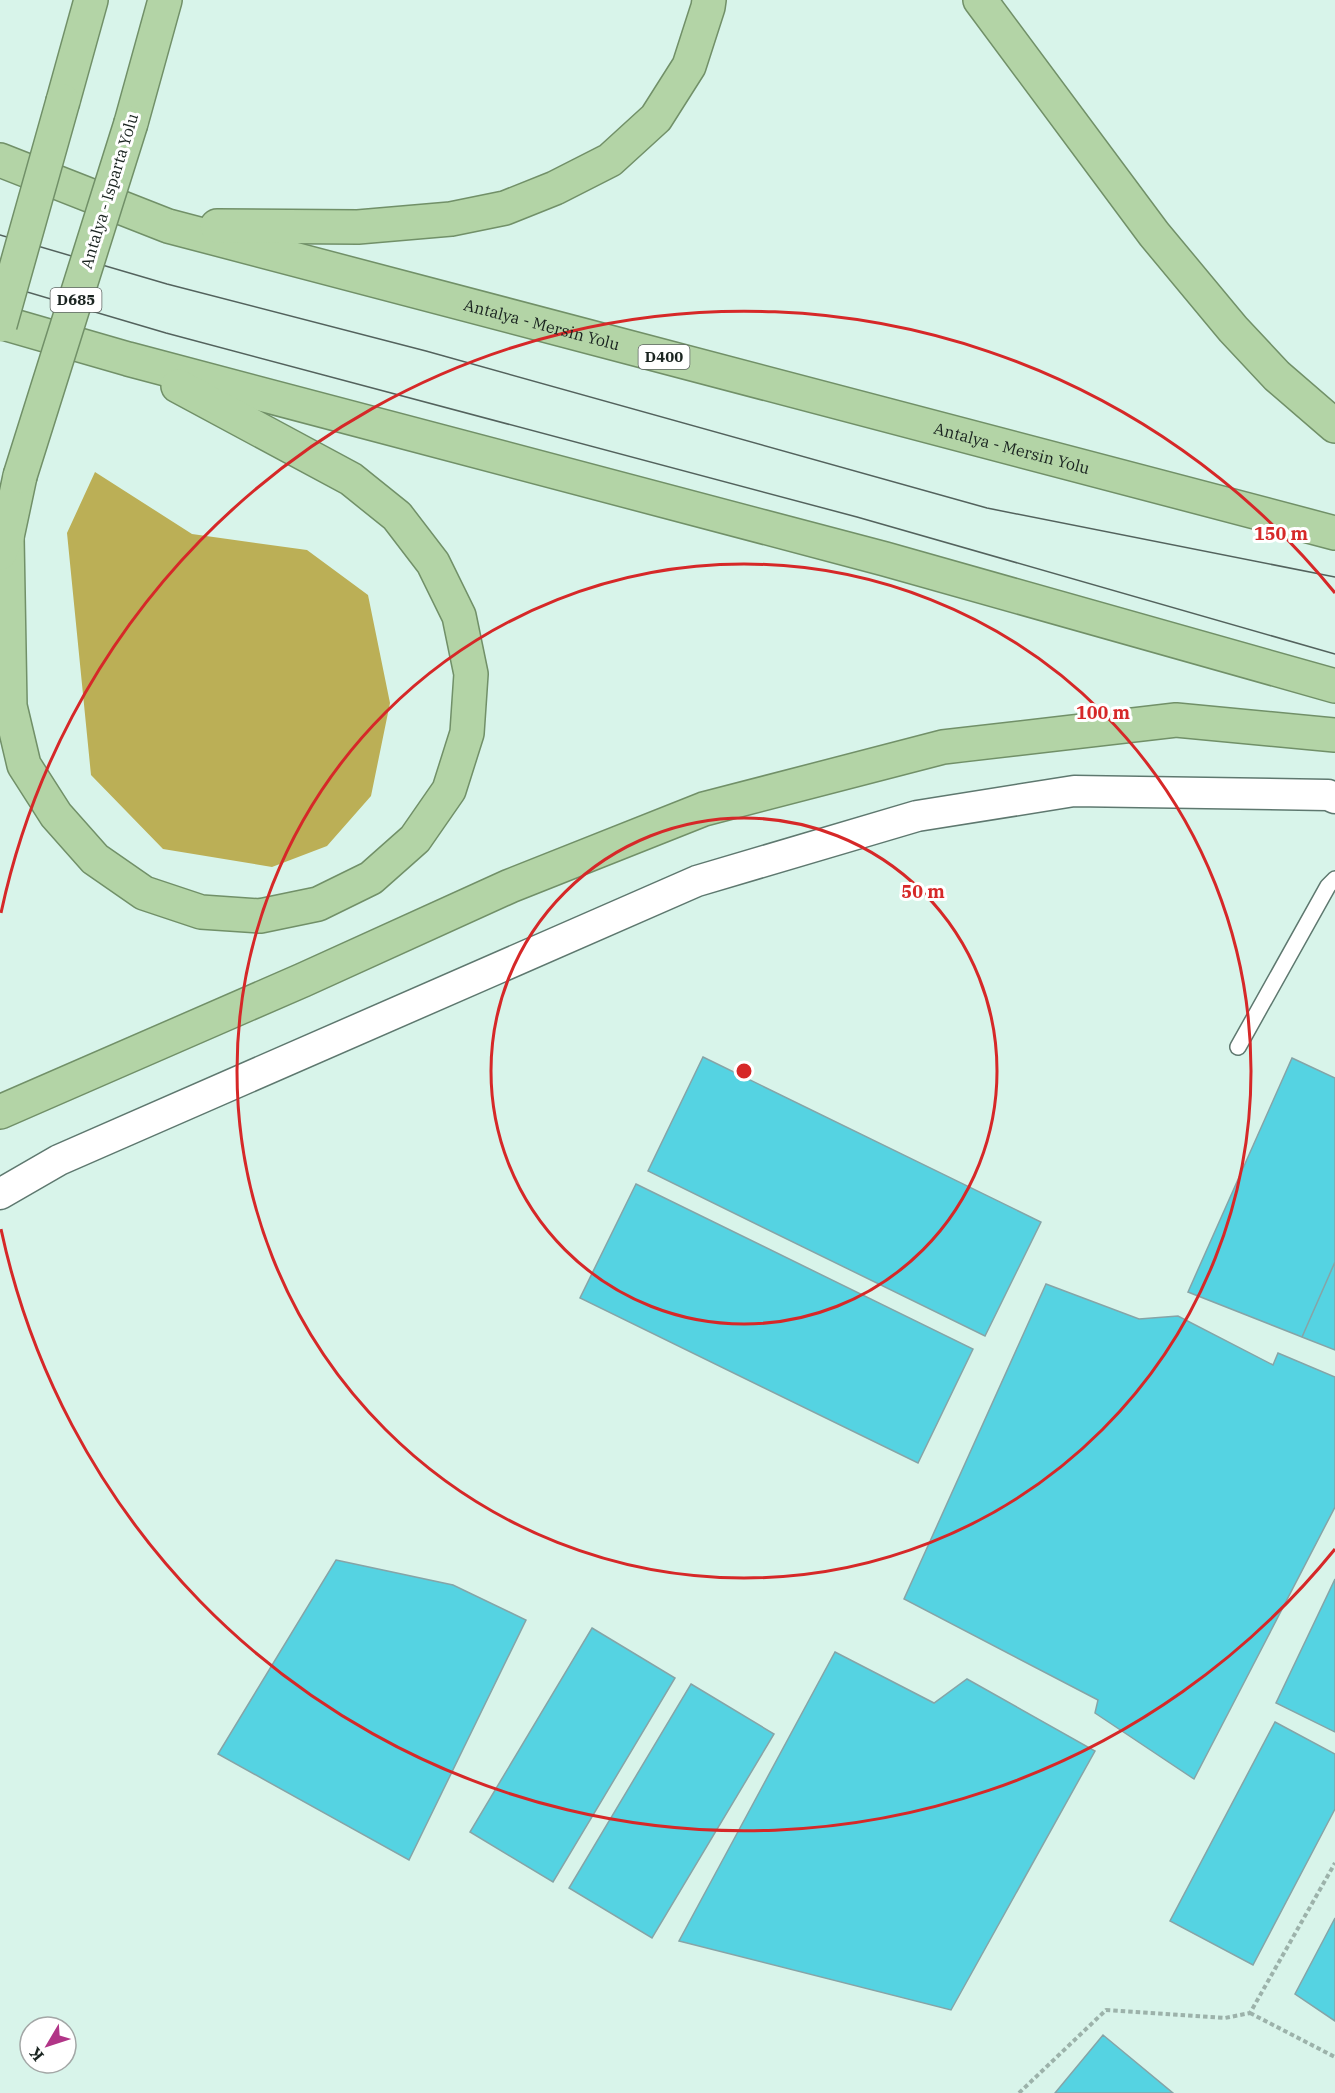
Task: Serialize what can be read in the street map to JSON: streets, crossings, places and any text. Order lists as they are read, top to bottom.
{
  "streets": {
    "highway": [
      "Antalya - Isparta Yolu",
      "D685",
      "Antalya - Mersin Yolu",
      "D400"
    ]
  },
  "north": "bottom left",
  "rings": ["150 m", "100 m", "50 m"]
}
